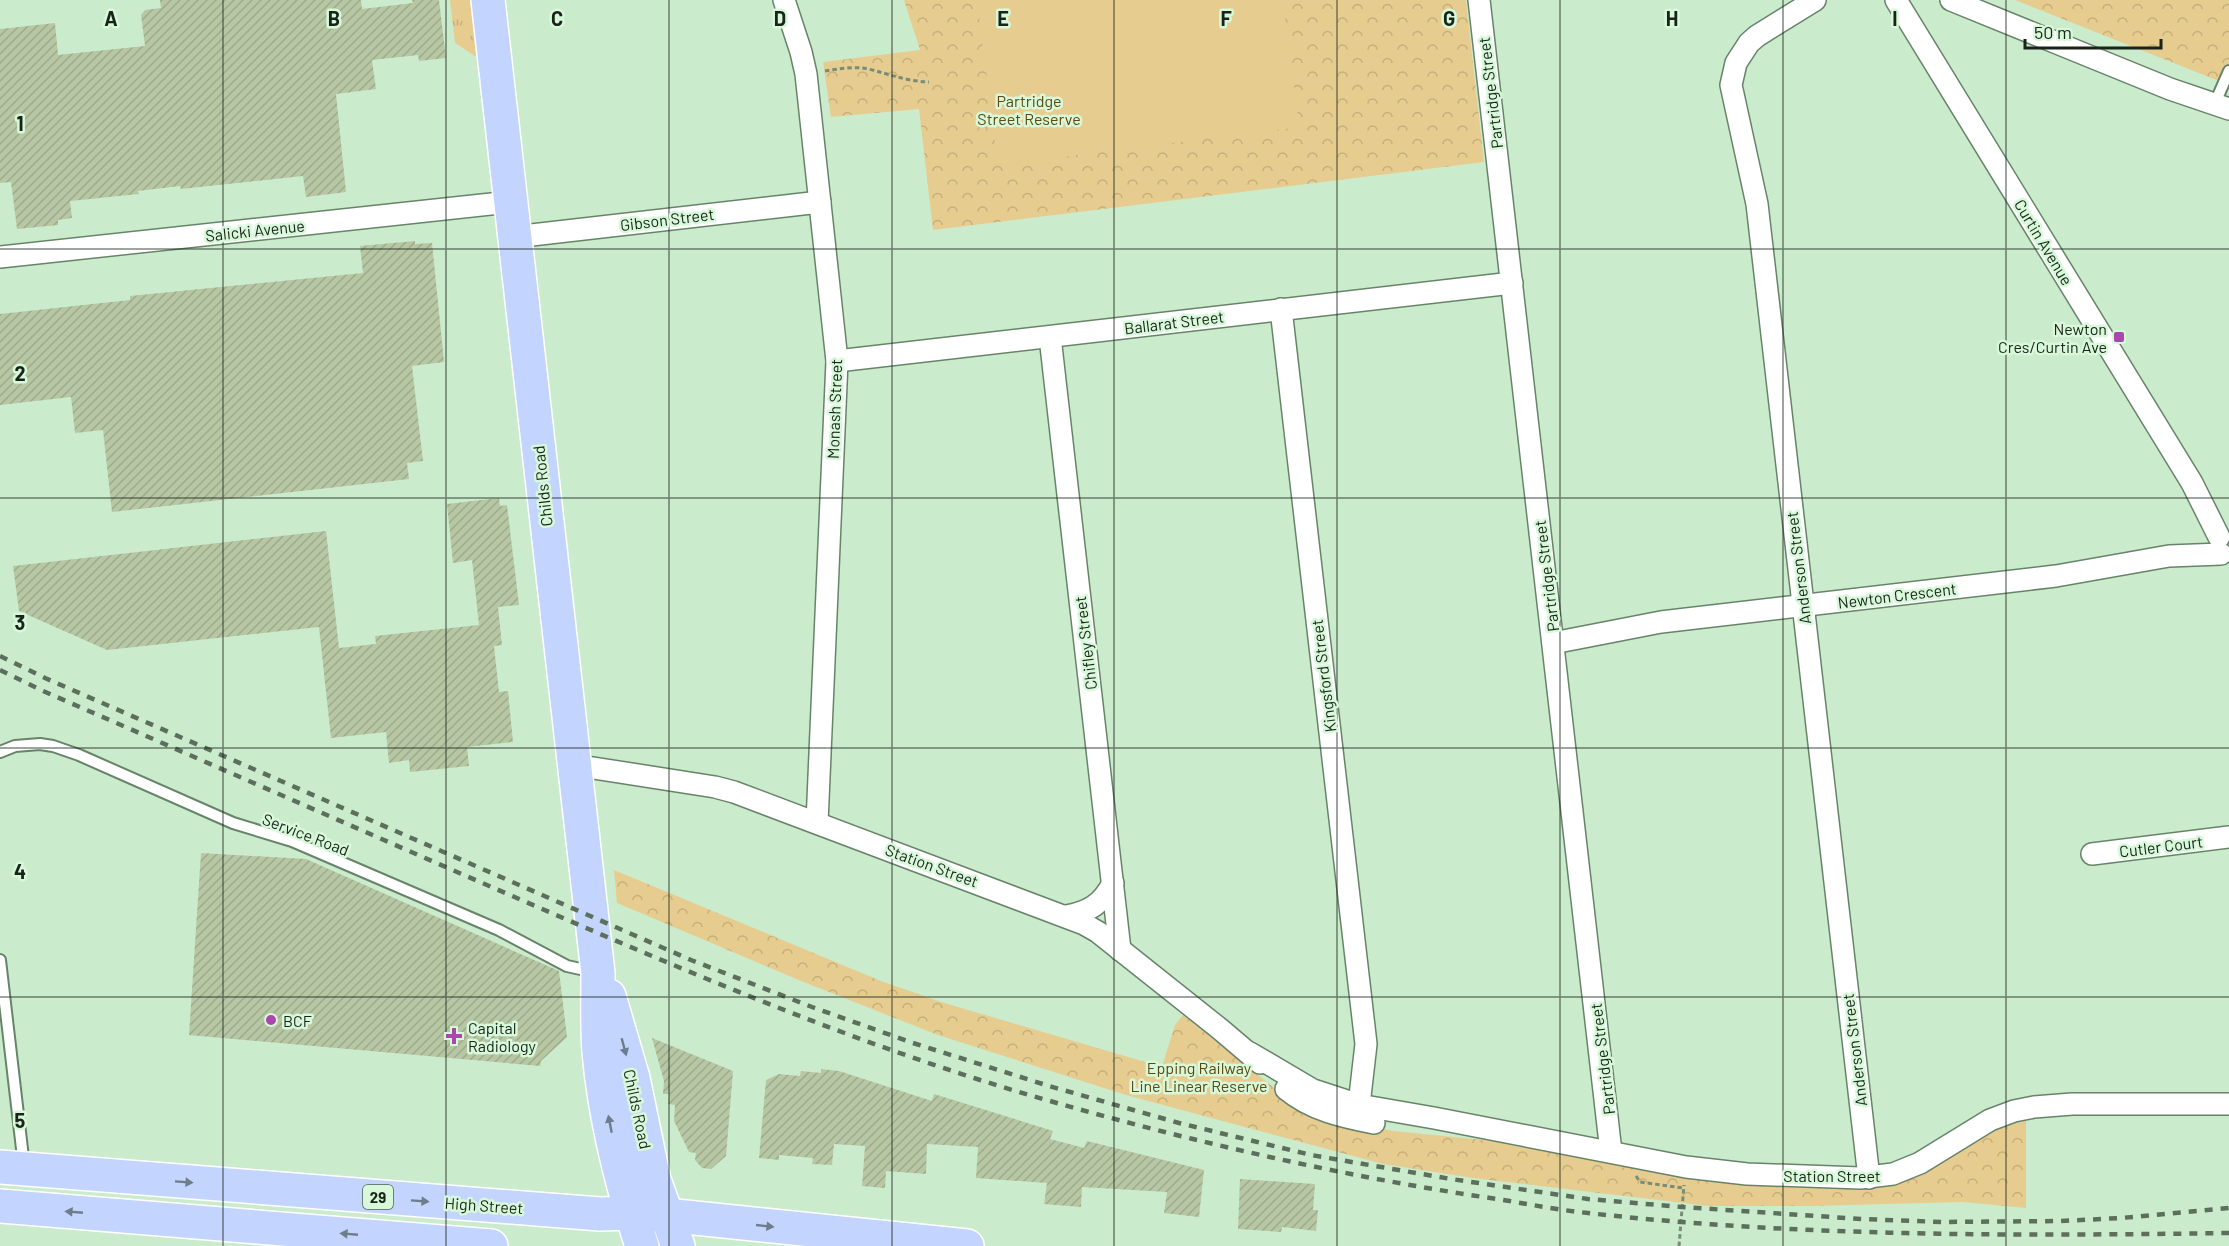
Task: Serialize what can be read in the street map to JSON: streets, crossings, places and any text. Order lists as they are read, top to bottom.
{
  "streets": {
    "main road": ["Childs Road", "29", "High Street"],
    "street": [
      "Partridge Street",
      "Gibson Street",
      "Salicki Avenue",
      "Curtin Avenue",
      "Ballarat Street",
      "Monash Street",
      "Anderson Street",
      "Newton Crescent",
      "Chifley Street",
      "Kingsford Street",
      "Cutler Court",
      "Station Street"
    ],
    "lane": ["Service Road"]
  },
  "crossings": [
    ["Partridge Street", "Ballarat Street"],
    ["Partridge Street", "Newton Crescent"],
    ["Partridge Street", "Station Street"],
    ["Gibson Street", "Monash Street"],
    ["Gibson Street", "Childs Road"],
    ["Salicki Avenue", "Childs Road"],
    ["Curtin Avenue", "Newton Crescent"],
    ["Ballarat Street", "Monash Street"],
    ["Ballarat Street", "Chifley Street"],
    ["Ballarat Street", "Kingsford Street"],
    ["Monash Street", "Station Street"],
    ["Childs Road", "Service Road"],
    ["Childs Road", "Station Street"],
    ["Childs Road", "High Street"],
    ["Anderson Street", "Newton Crescent"],
    ["Anderson Street", "Station Street"],
    ["Chifley Street", "Station Street"],
    ["Kingsford Street", "Station Street"]
  ],
  "parks": ["Partridge Street Reserve", "Epping Railway Line Linear Reserve"],
  "places": {
    "transit": ["Newton Cres/Curtin Ave"],
    "other": ["BCF"],
    "health": ["Capital Radiology"]
  },
  "scale_bar": "50 m",
  "grid": {
    "columns": [
      "A",
      "B",
      "C",
      "D",
      "E",
      "F",
      "G",
      "H",
      "I"
    ],
    "rows": [
      "1",
      "2",
      "3",
      "4",
      "5"
    ]
  }
}
